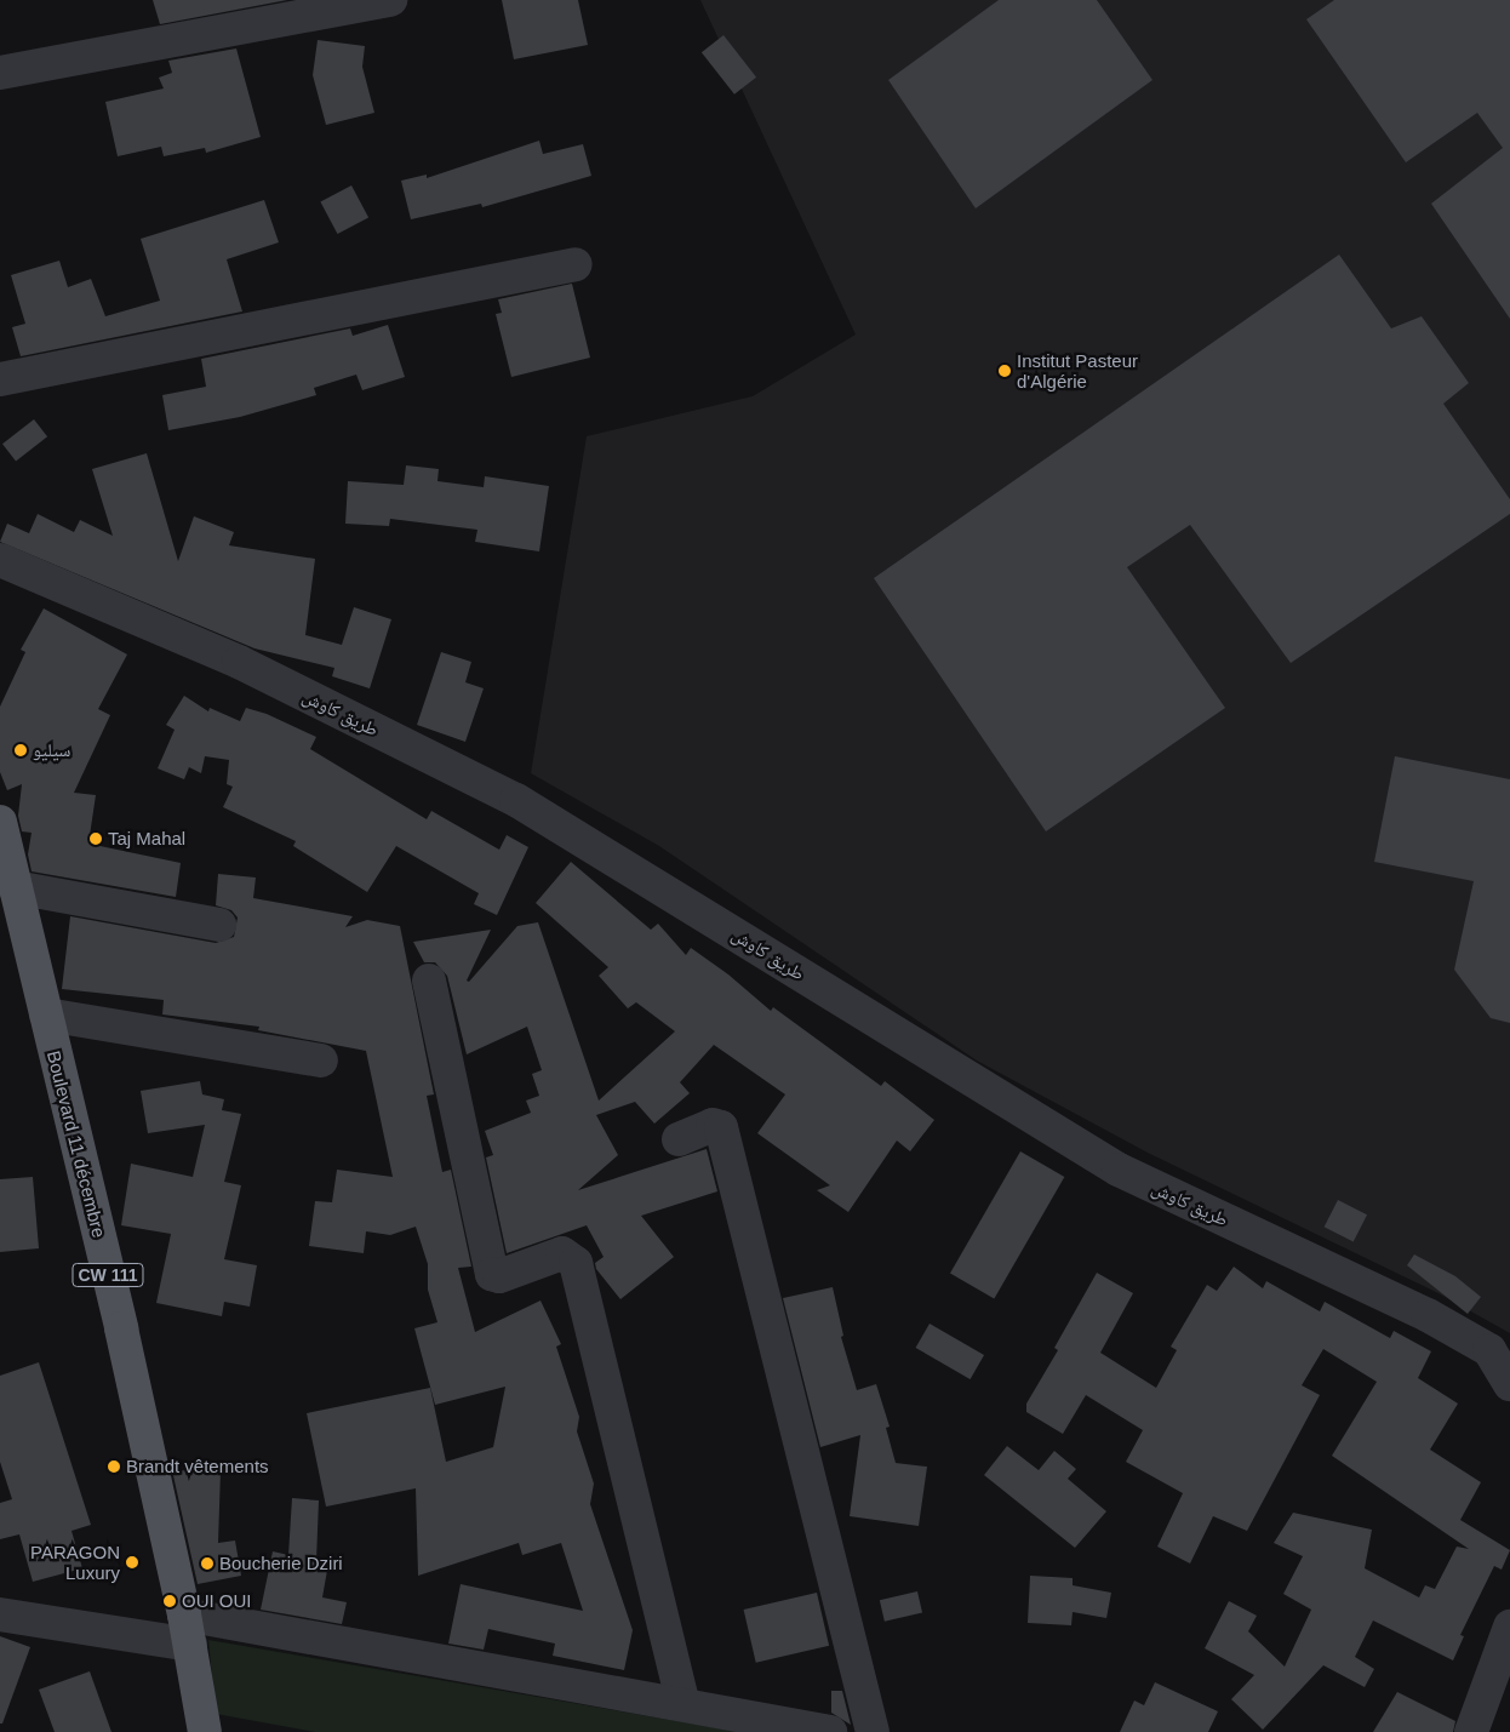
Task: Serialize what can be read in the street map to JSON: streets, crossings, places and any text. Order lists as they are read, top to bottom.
{
  "streets": {
    "main road": ["Boulevard 11 décembre", "CW 111"],
    "street": ["طريق كاوش"]
  },
  "places": [
    "Institut Pasteur d'Algérie",
    "سيليو",
    "Taj Mahal",
    "Brandt vêtements",
    "PARAGON Luxury",
    "Boucherie Dziri",
    "OUI OUI"
  ]
}
